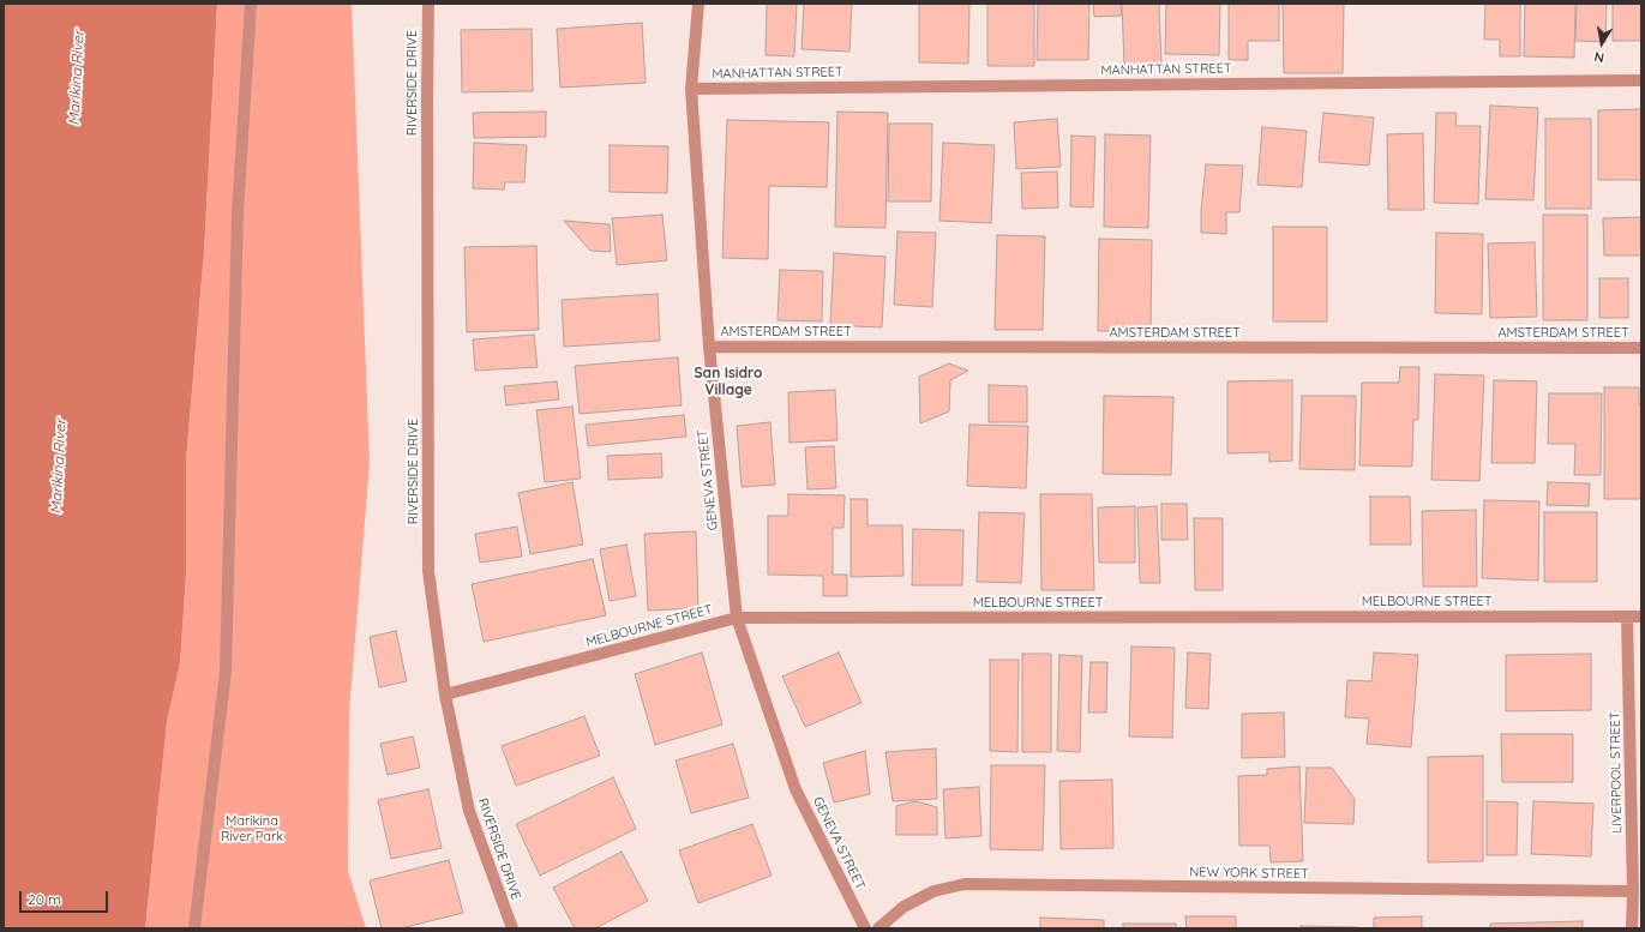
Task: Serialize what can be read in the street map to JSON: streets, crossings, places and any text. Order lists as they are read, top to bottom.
{
  "streets": {
    "street": [
      "MANHATTAN STREET",
      "RIVERSIDE DRIVE",
      "AMSTERDAM STREET",
      "GENEVA STREET",
      "MELBOURNE STREET",
      "LIVERPOOL STREET",
      "NEW YORK STREET"
    ]
  },
  "crossings": [
    ["MANHATTAN STREET", "GENEVA STREET"],
    ["RIVERSIDE DRIVE", "MELBOURNE STREET"],
    ["AMSTERDAM STREET", "GENEVA STREET"],
    ["GENEVA STREET", "MELBOURNE STREET"],
    ["MELBOURNE STREET", "LIVERPOOL STREET"],
    ["LIVERPOOL STREET", "NEW YORK STREET"]
  ],
  "districts": ["San Isidro Village"],
  "water": ["Marikina River"],
  "parks": ["Marikina River Park"],
  "scale_bar": "20 m",
  "north": "bottom"
}
